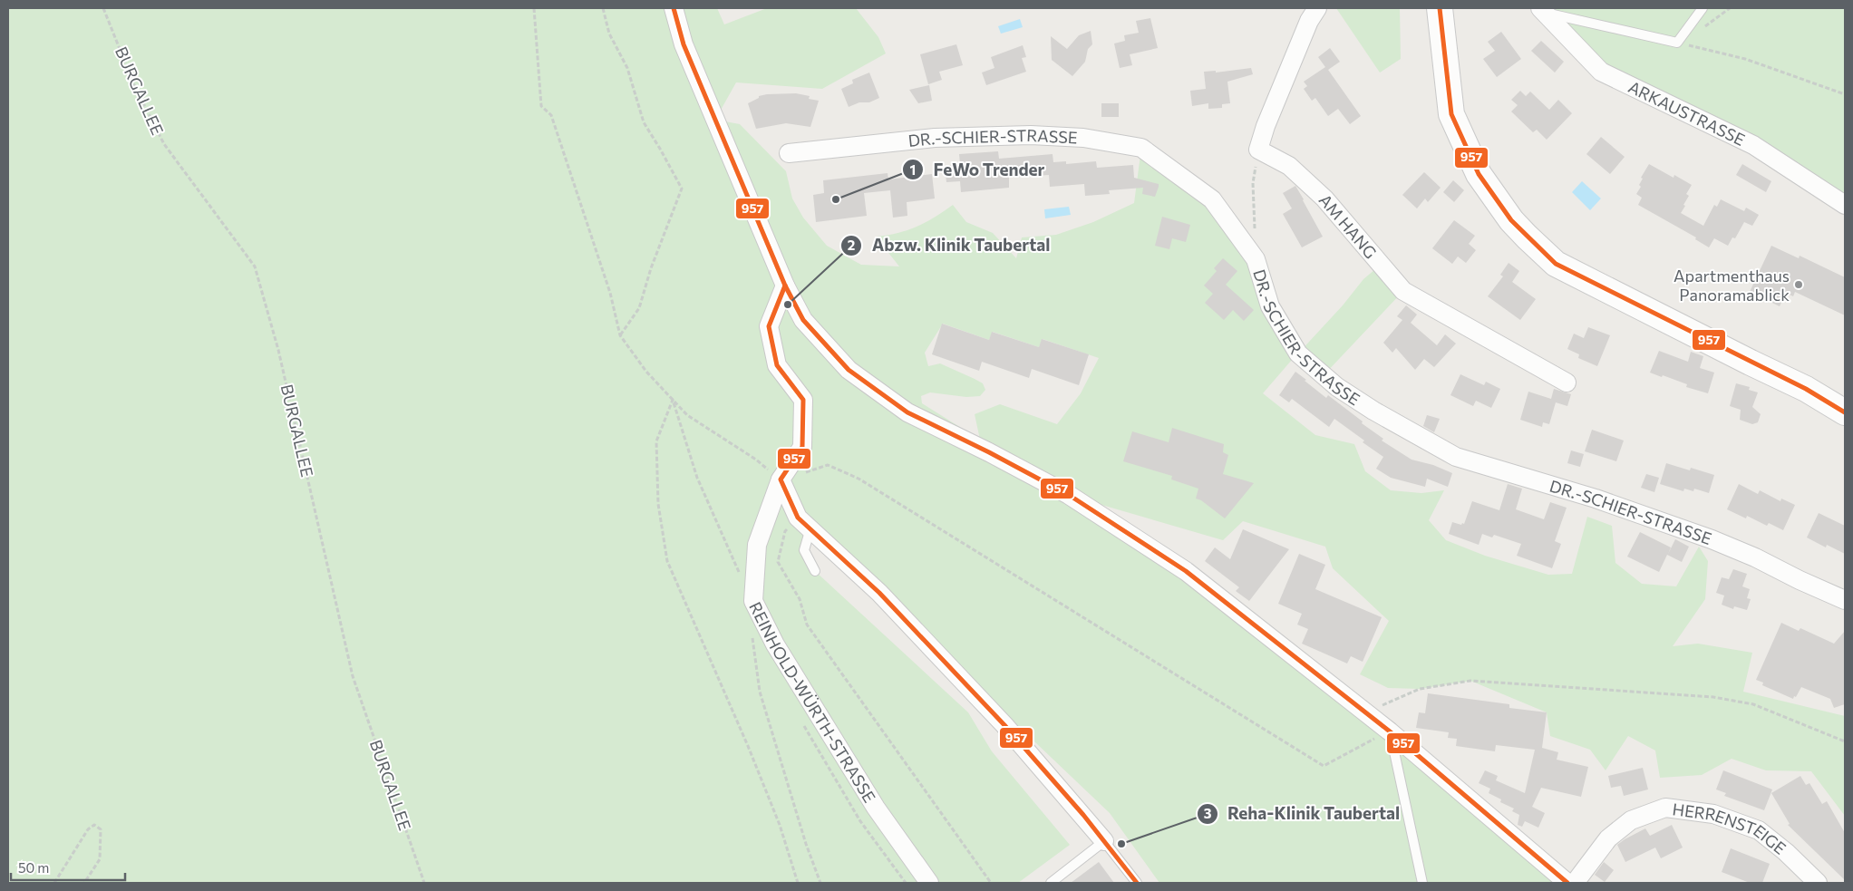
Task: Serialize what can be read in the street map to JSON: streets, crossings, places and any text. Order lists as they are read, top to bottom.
{
  "streets": {
    "street": [
      "ARKAUSTRASSE",
      "DR.-SCHIER-STRASSE",
      "AM HANG",
      "REINHOLD-WÜRTH-STRASSE",
      "HERRENSTEIGE"
    ],
    "path": ["BURGALLEE"]
  },
  "places": [
    "FeWo Trender",
    "Apartmenthaus Panoramablick",
    "Abzw. Klinik Taubertal",
    "Reha-Klinik Taubertal"
  ],
  "lines": ["transit line 957"],
  "scale_bar": "50 m"
}
